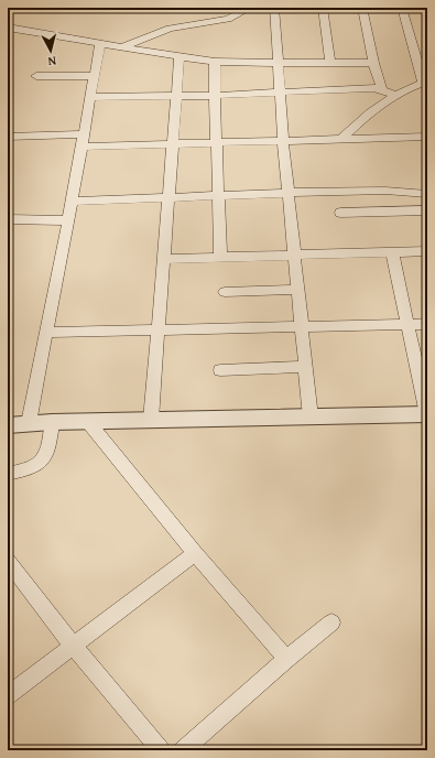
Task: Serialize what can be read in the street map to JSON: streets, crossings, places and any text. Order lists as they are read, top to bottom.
{
  "north": "bottom"
}
